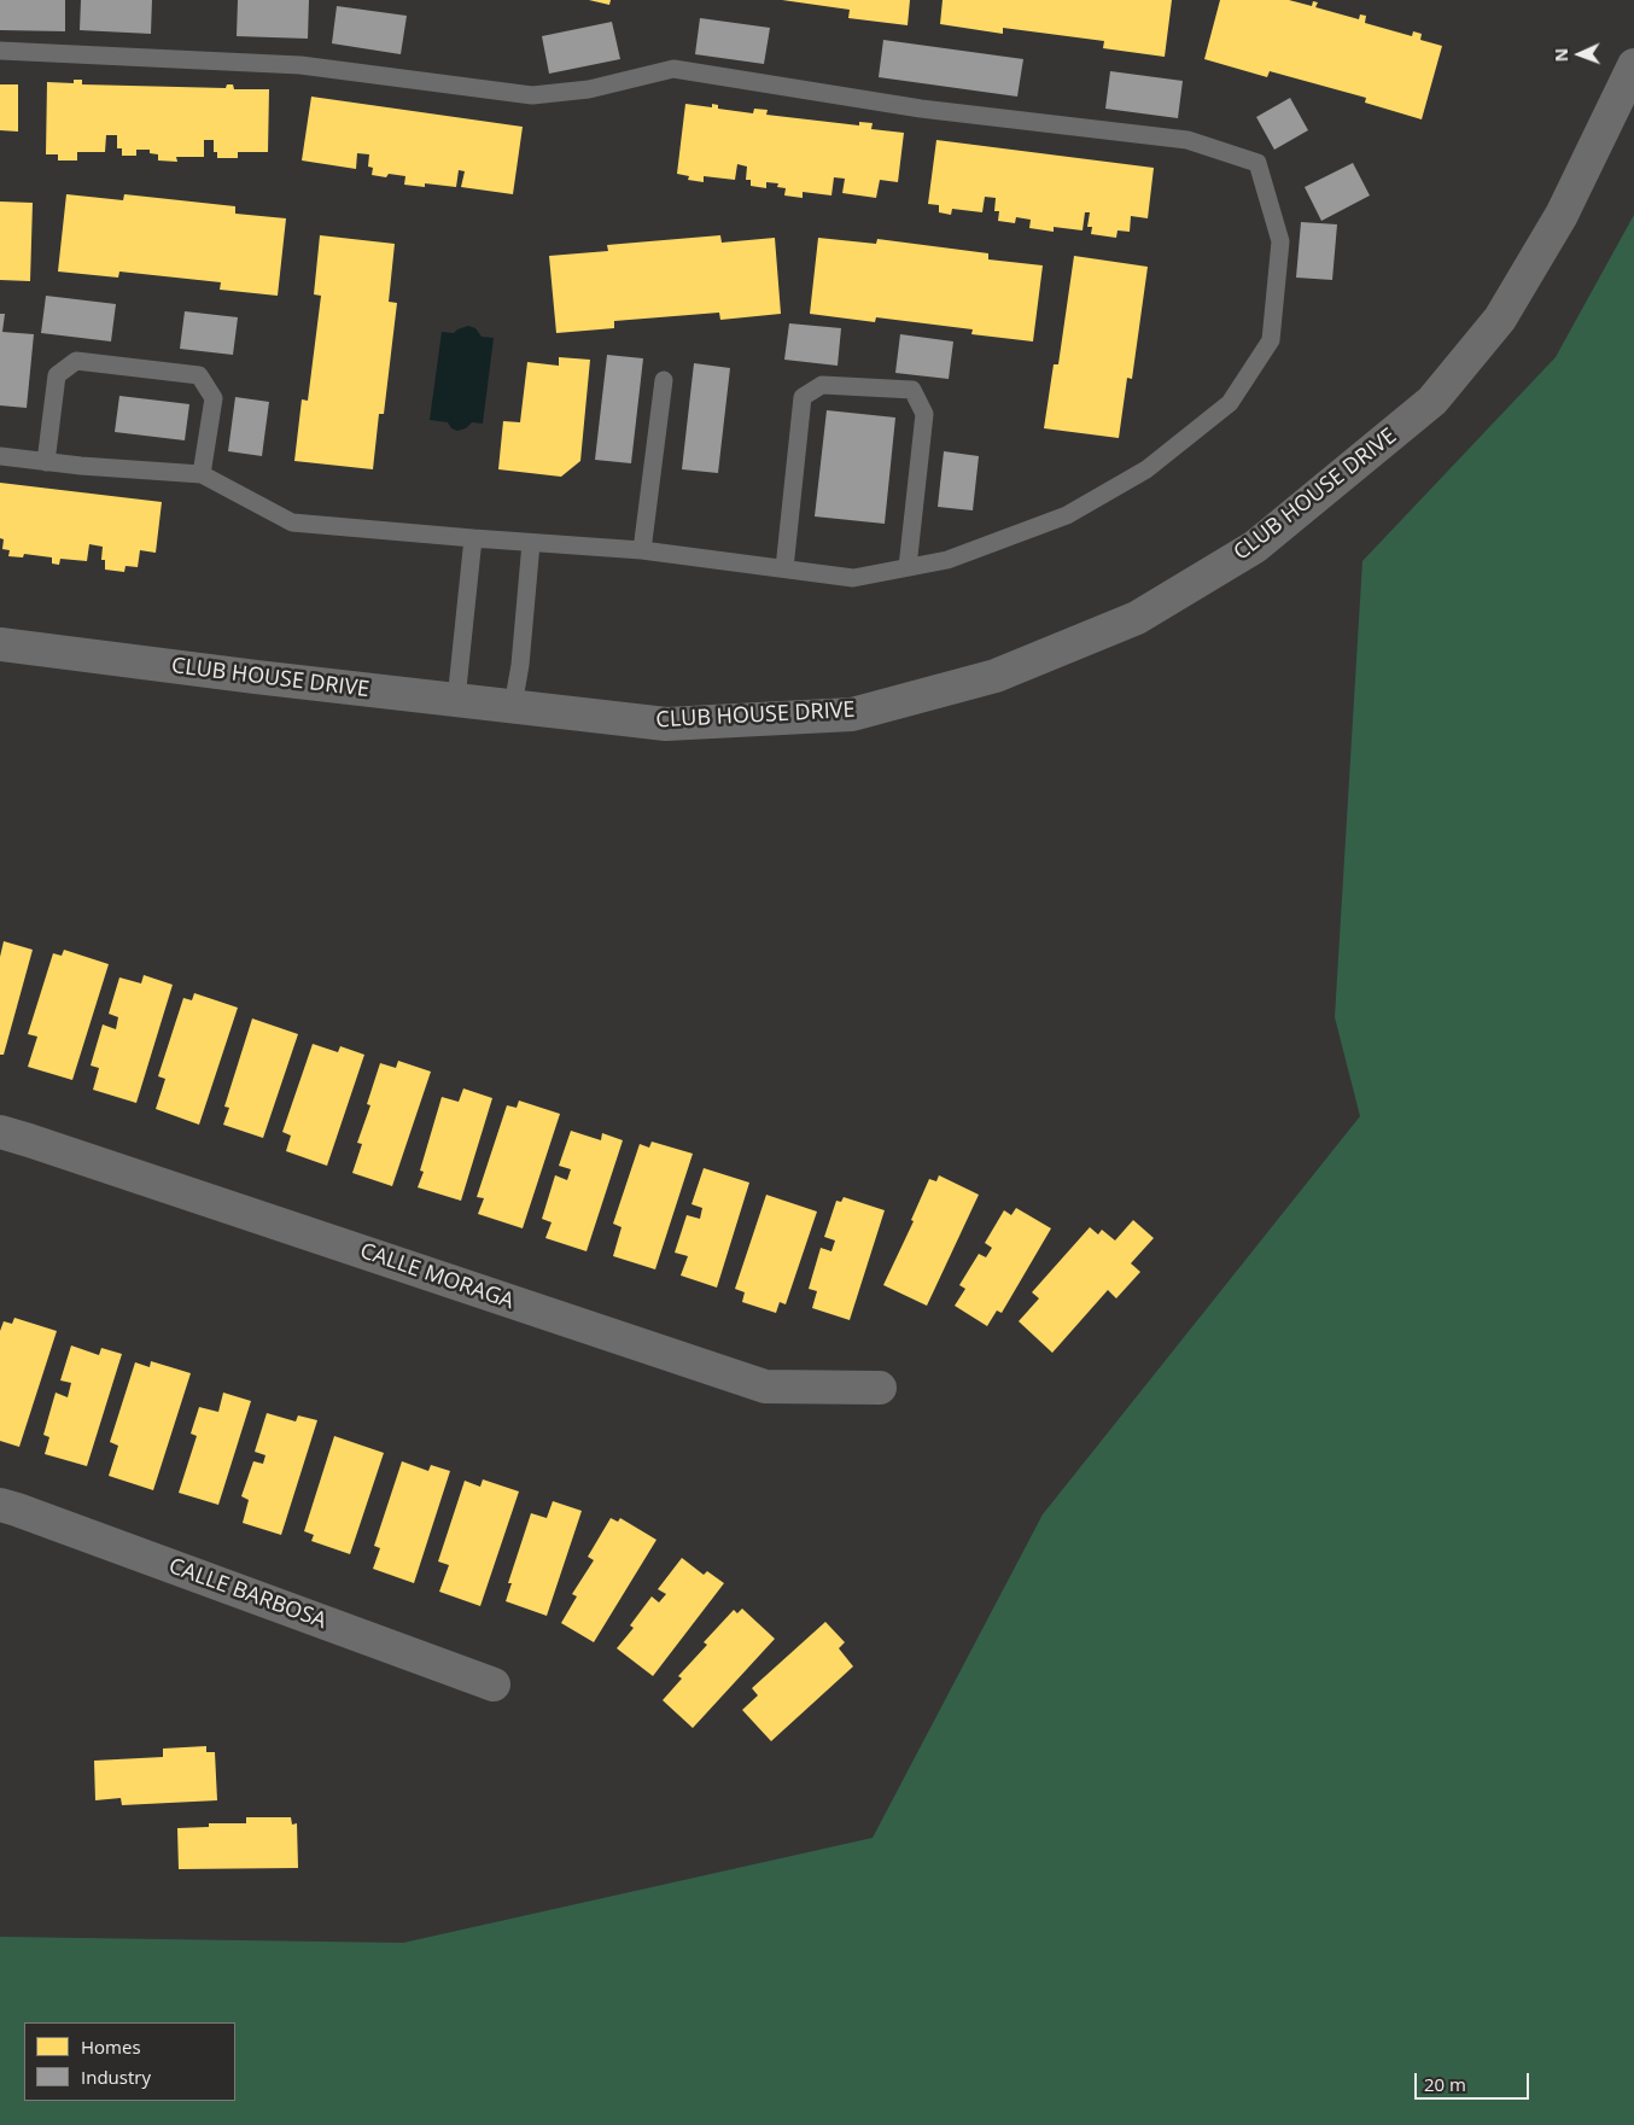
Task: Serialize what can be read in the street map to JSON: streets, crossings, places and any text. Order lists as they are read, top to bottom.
{
  "streets": {
    "street": ["CLUB HOUSE DRIVE", "CALLE MORAGA", "CALLE BARBOSA"]
  },
  "legend": ["Homes", "Industry"],
  "scale_bar": "20 m",
  "north": "left"
}
